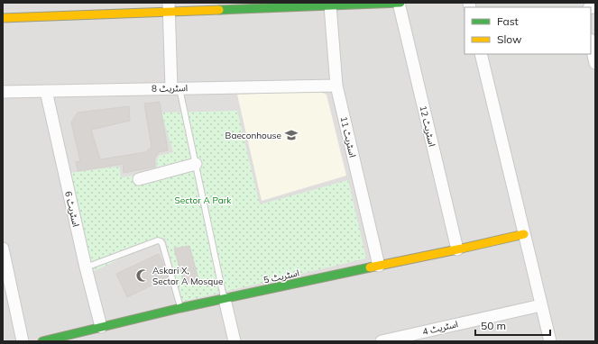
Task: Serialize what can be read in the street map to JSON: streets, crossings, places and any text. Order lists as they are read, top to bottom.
{
  "streets": {
    "street": [
      "اسٹریٹ 8",
      "اسٹریٹ 12",
      "اسٹریٹ 11",
      "اسٹریٹ 6",
      "اسٹریٹ 5",
      "اسٹریٹ 4"
    ]
  },
  "crossings": [
    ["اسٹریٹ 8", "اسٹریٹ 11"],
    ["اسٹریٹ 8", "اسٹریٹ 6"],
    ["اسٹریٹ 12", "اسٹریٹ 5"],
    ["اسٹریٹ 11", "اسٹریٹ 5"],
    ["اسٹریٹ 6", "اسٹریٹ 5"]
  ],
  "parks": ["Sector A Park"],
  "places": {
    "school or university": ["Baeconhouse"],
    "mosque": ["Askari X, Sector A Mosque"]
  },
  "legend": ["Fast", "Slow"],
  "scale_bar": "50 m"
}
